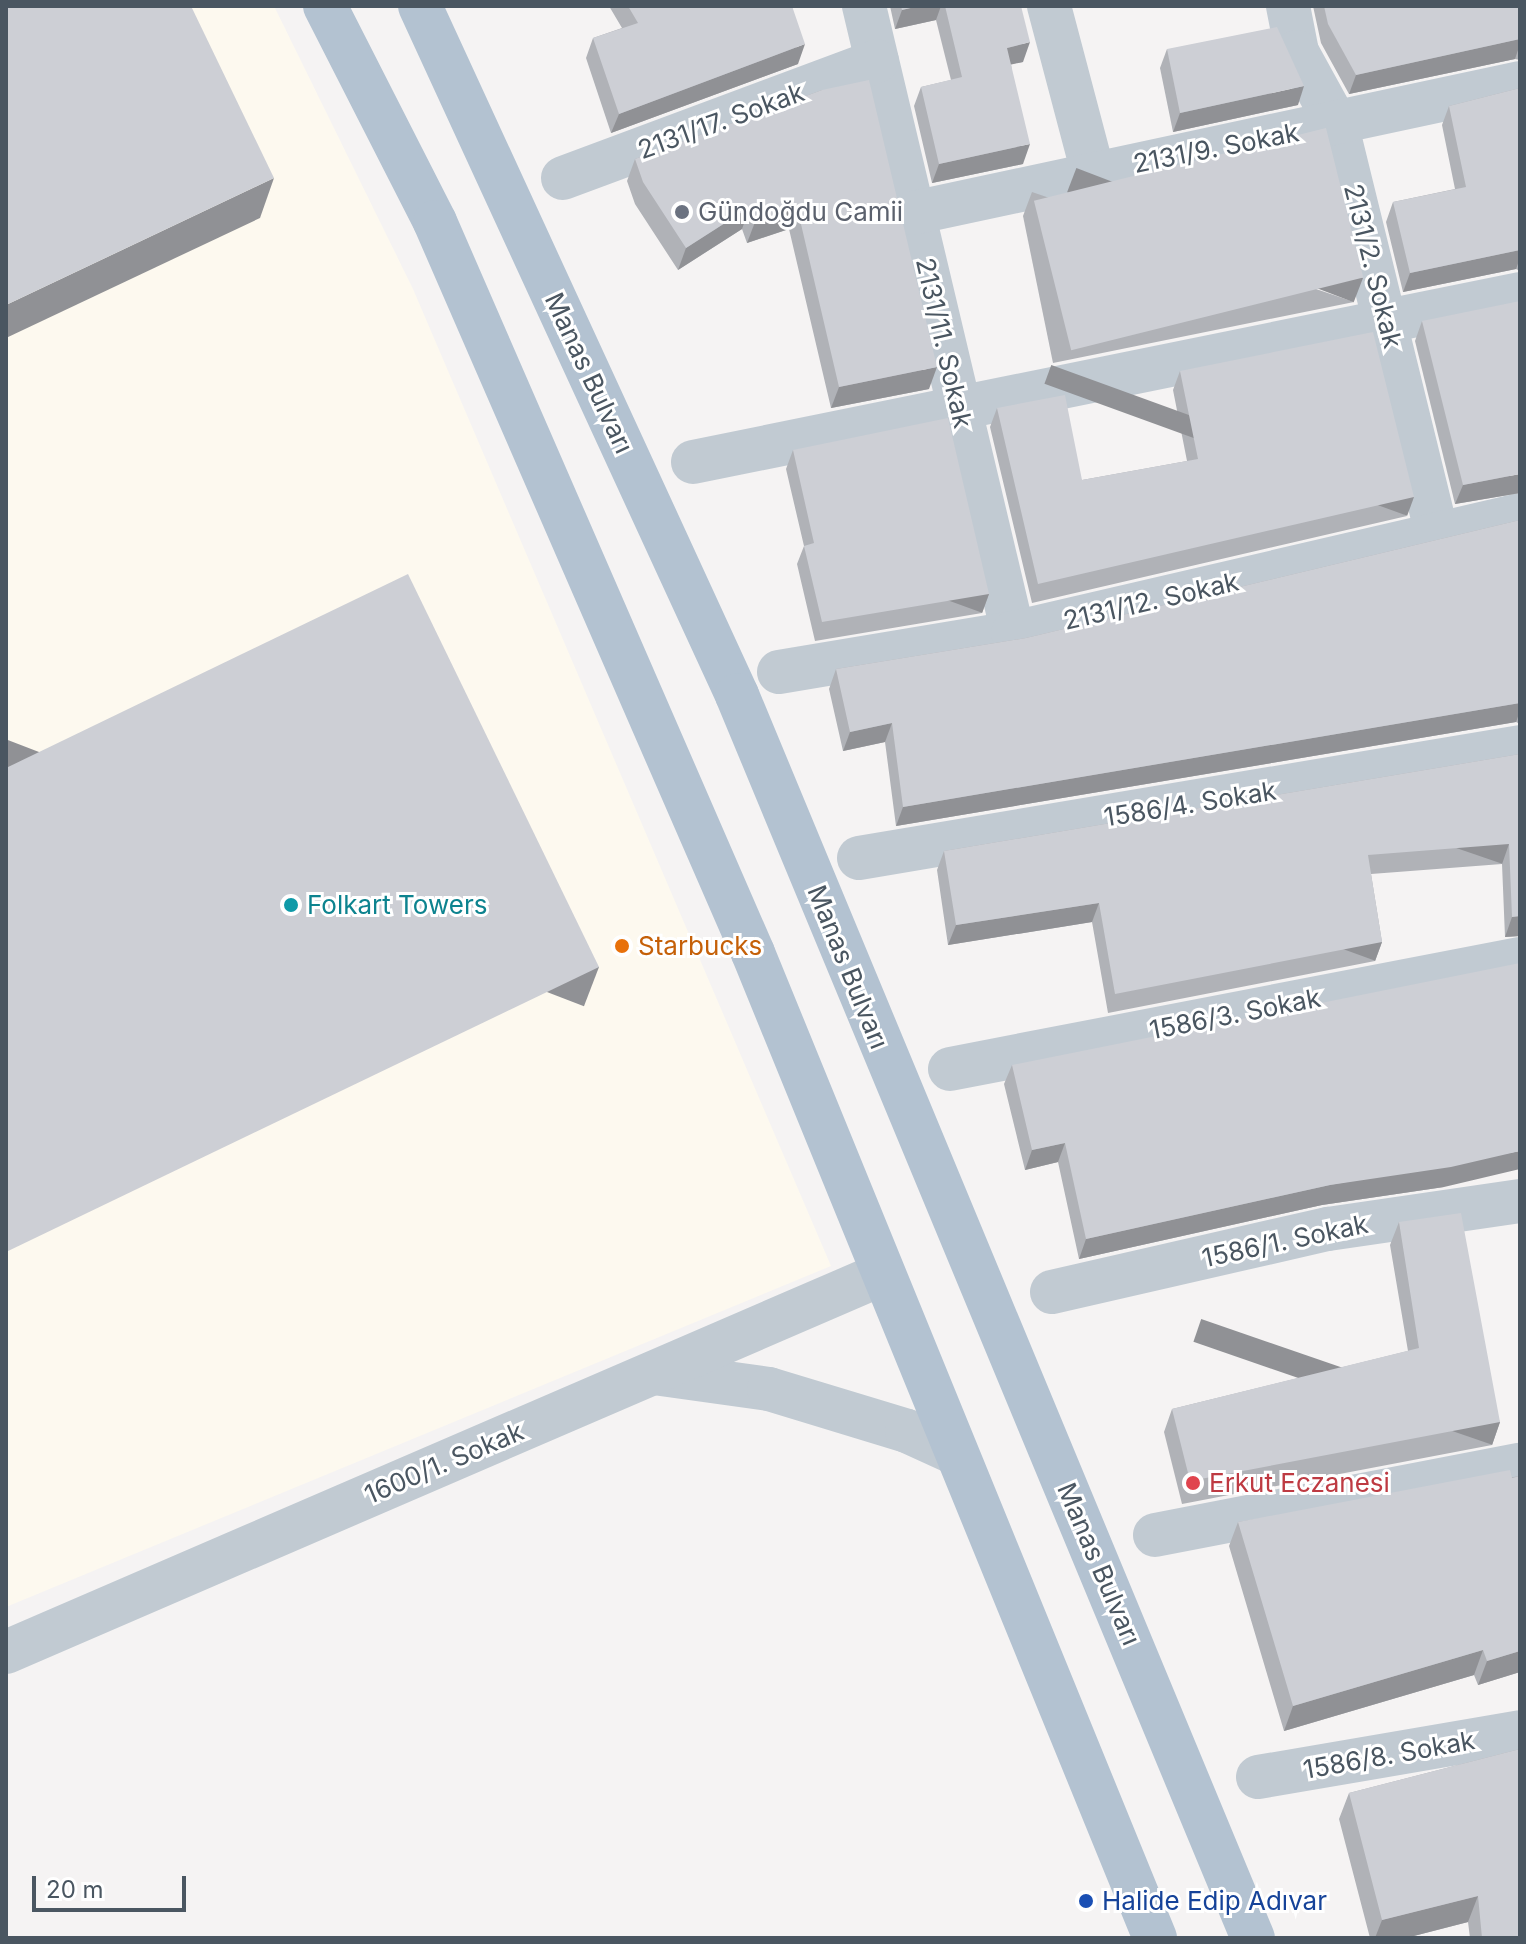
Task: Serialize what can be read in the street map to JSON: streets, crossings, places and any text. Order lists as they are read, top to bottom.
{
  "streets": {
    "main road": ["Manas Bulvarı"],
    "street": [
      "2131/17. Sokak",
      "2131/9. Sokak",
      "2131/2. Sokak",
      "2131/11. Sokak",
      "2131/12. Sokak",
      "1586/4. Sokak",
      "1586/3. Sokak",
      "1586/1. Sokak",
      "1600/1. Sokak",
      "1586/8. Sokak"
    ]
  },
  "crossings": [
    ["2131/17. Sokak", "2131/11. Sokak"],
    ["2131/9. Sokak", "2131/2. Sokak"],
    ["2131/9. Sokak", "2131/11. Sokak"],
    ["2131/2. Sokak", "2131/12. Sokak"],
    ["2131/11. Sokak", "2131/12. Sokak"]
  ],
  "places": [
    "Gündoğdu Camii",
    "Folkart Towers",
    "Starbucks",
    "Erkut Eczanesi",
    "Halide Edip Adıvar"
  ],
  "scale_bar": "20 m"
}
